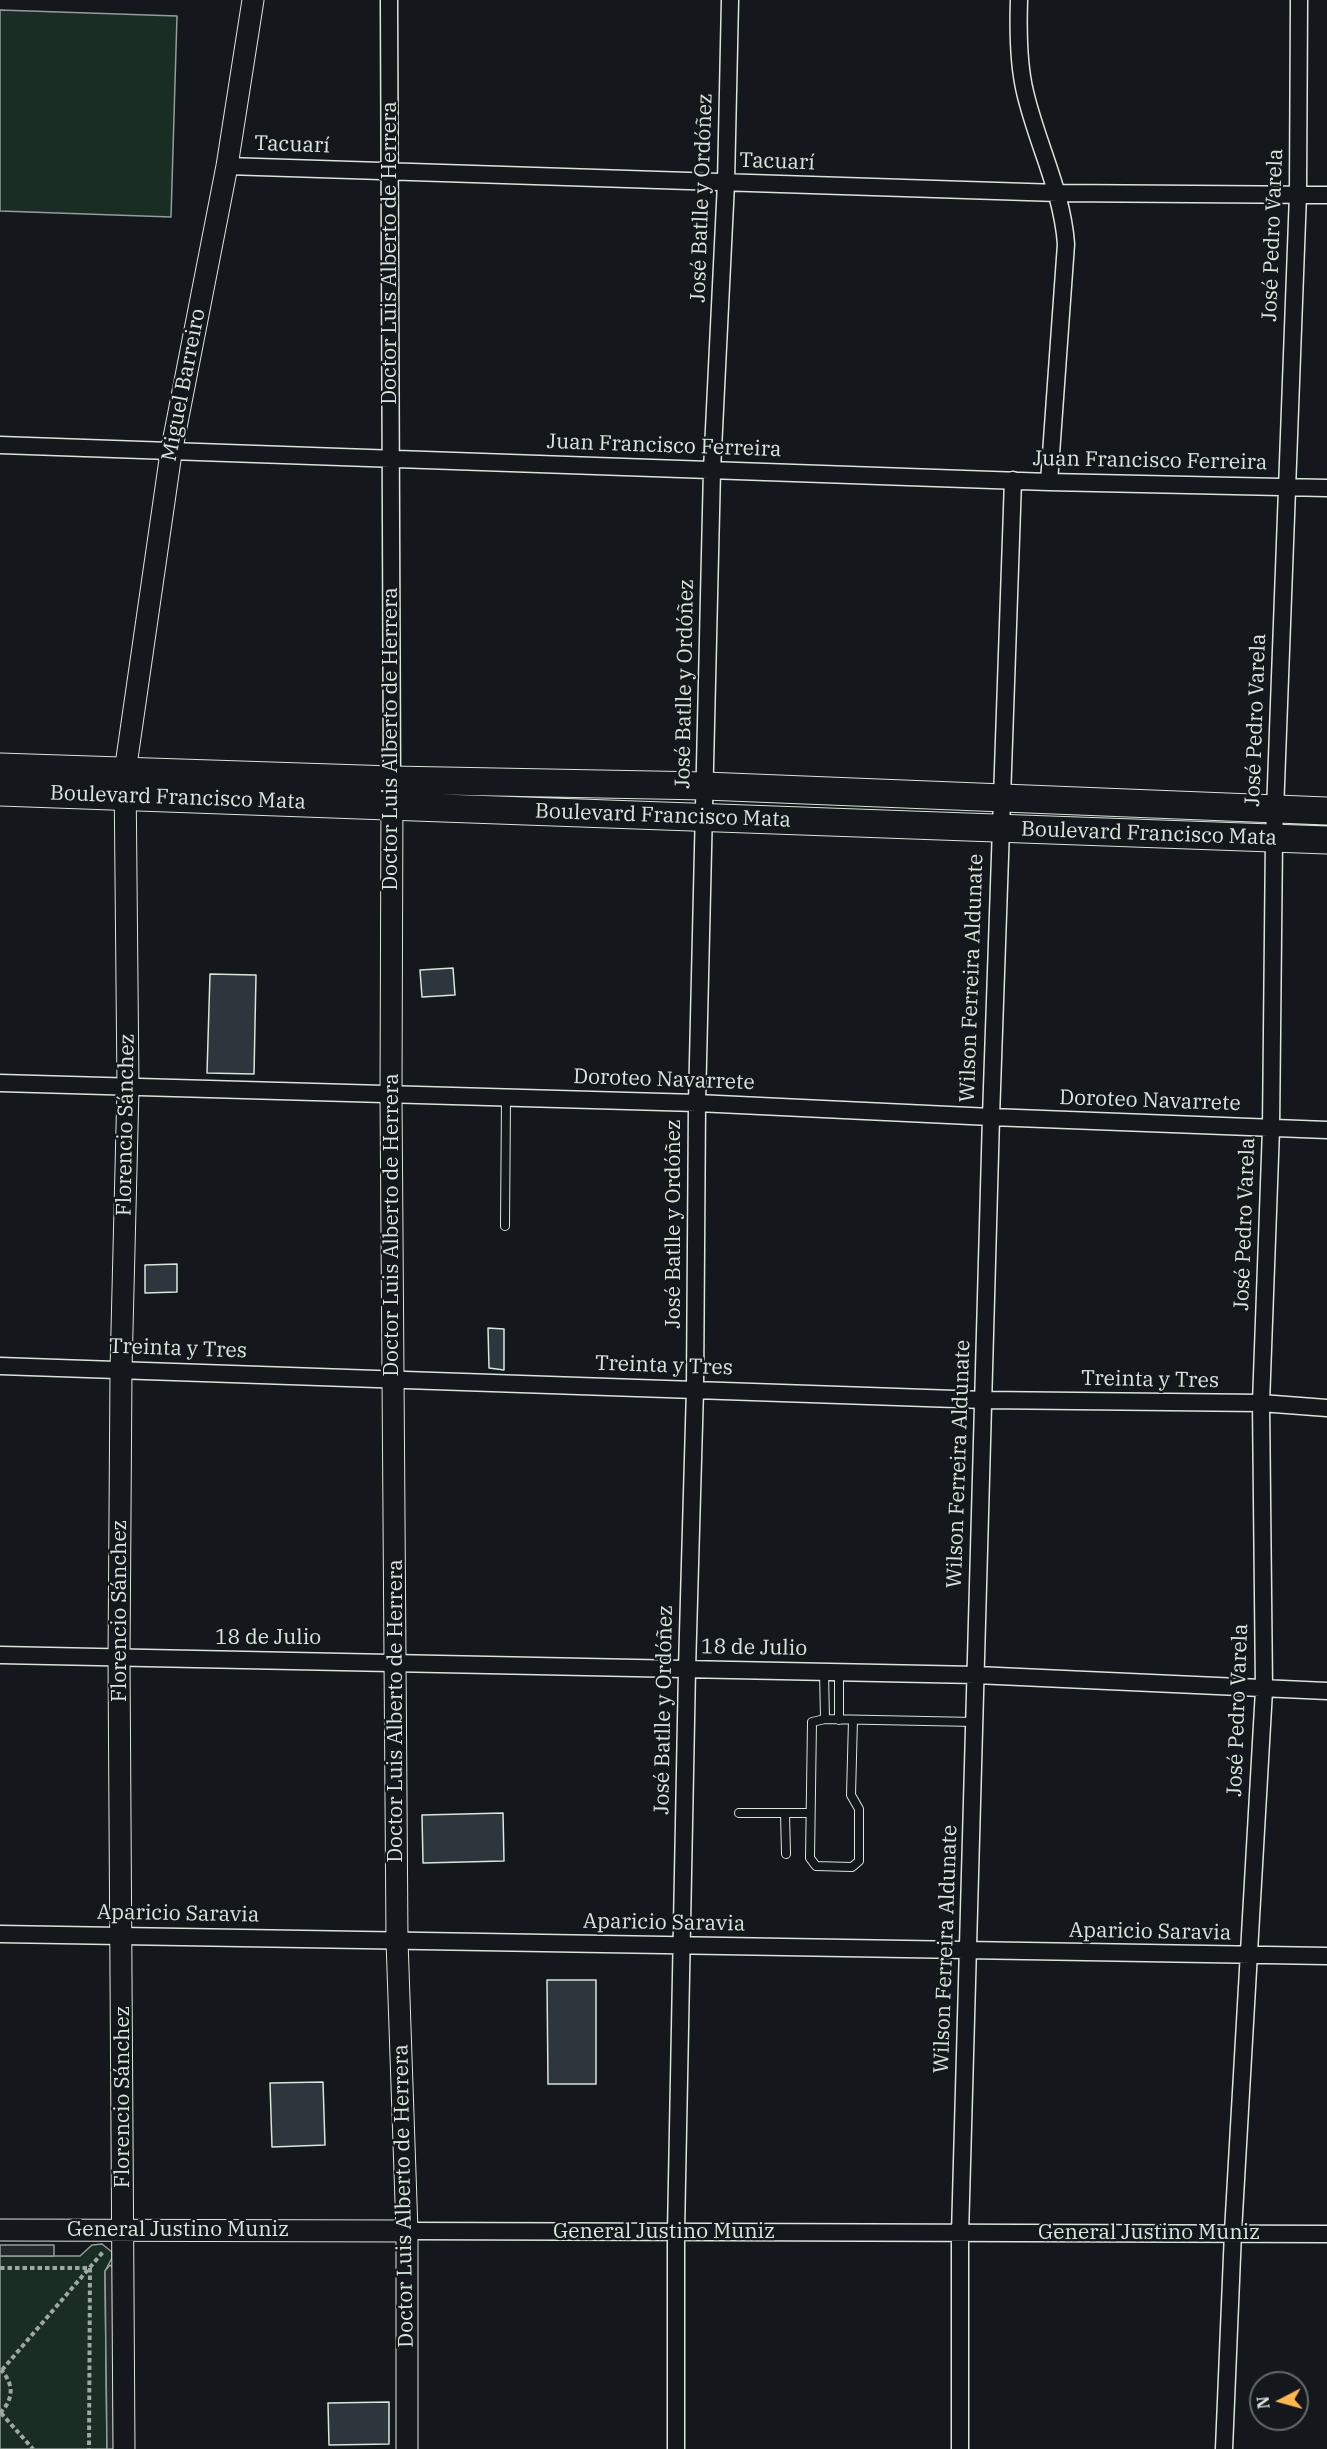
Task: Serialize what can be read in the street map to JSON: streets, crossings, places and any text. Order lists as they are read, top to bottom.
{
  "streets": {
    "main road": ["Boulevard Francisco Mata"],
    "street": [
      "Tacuarí",
      "José Batlle y Ordóñez",
      "José Pedro Varela",
      "Doctor Luis Alberto de Herrera",
      "Miguel Barreiro",
      "Juan Francisco Ferreira",
      "Wilson Ferreira Aldunate",
      "Doroteo Navarrete",
      "Florencio Sánchez",
      "Treinta y Tres",
      "18 de Julio",
      "Aparicio Saravia",
      "General Justino Muniz"
    ]
  },
  "crossings": [
    ["Tacuarí", "José Batlle y Ordóñez"],
    ["Tacuarí", "José Pedro Varela"],
    ["Tacuarí", "Doctor Luis Alberto de Herrera"],
    ["Tacuarí", "Miguel Barreiro"],
    ["José Batlle y Ordóñez", "Juan Francisco Ferreira"],
    ["José Batlle y Ordóñez", "Boulevard Francisco Mata"],
    ["José Batlle y Ordóñez", "Doroteo Navarrete"],
    ["José Batlle y Ordóñez", "Treinta y Tres"],
    ["José Batlle y Ordóñez", "18 de Julio"],
    ["José Batlle y Ordóñez", "Aparicio Saravia"],
    ["José Batlle y Ordóñez", "General Justino Muniz"],
    ["José Pedro Varela", "Juan Francisco Ferreira"],
    ["José Pedro Varela", "Boulevard Francisco Mata"],
    ["José Pedro Varela", "Doroteo Navarrete"],
    ["José Pedro Varela", "Treinta y Tres"],
    ["José Pedro Varela", "18 de Julio"],
    ["José Pedro Varela", "Aparicio Saravia"],
    ["José Pedro Varela", "General Justino Muniz"],
    ["Doctor Luis Alberto de Herrera", "Juan Francisco Ferreira"],
    ["Doctor Luis Alberto de Herrera", "Boulevard Francisco Mata"],
    ["Doctor Luis Alberto de Herrera", "Doroteo Navarrete"],
    ["Doctor Luis Alberto de Herrera", "Treinta y Tres"],
    ["Doctor Luis Alberto de Herrera", "18 de Julio"],
    ["Doctor Luis Alberto de Herrera", "Aparicio Saravia"],
    ["Doctor Luis Alberto de Herrera", "General Justino Muniz"],
    ["Miguel Barreiro", "Juan Francisco Ferreira"],
    ["Miguel Barreiro", "Boulevard Francisco Mata"],
    ["Miguel Barreiro", "Florencio Sánchez"],
    ["Juan Francisco Ferreira", "Wilson Ferreira Aldunate"],
    ["Boulevard Francisco Mata", "Wilson Ferreira Aldunate"],
    ["Boulevard Francisco Mata", "Florencio Sánchez"],
    ["Wilson Ferreira Aldunate", "Doroteo Navarrete"],
    ["Wilson Ferreira Aldunate", "Treinta y Tres"],
    ["Wilson Ferreira Aldunate", "18 de Julio"],
    ["Wilson Ferreira Aldunate", "Aparicio Saravia"],
    ["Wilson Ferreira Aldunate", "General Justino Muniz"],
    ["Doroteo Navarrete", "Florencio Sánchez"],
    ["Florencio Sánchez", "Treinta y Tres"],
    ["Florencio Sánchez", "18 de Julio"],
    ["Florencio Sánchez", "Aparicio Saravia"],
    ["Florencio Sánchez", "General Justino Muniz"]
  ],
  "north": "left"
}
